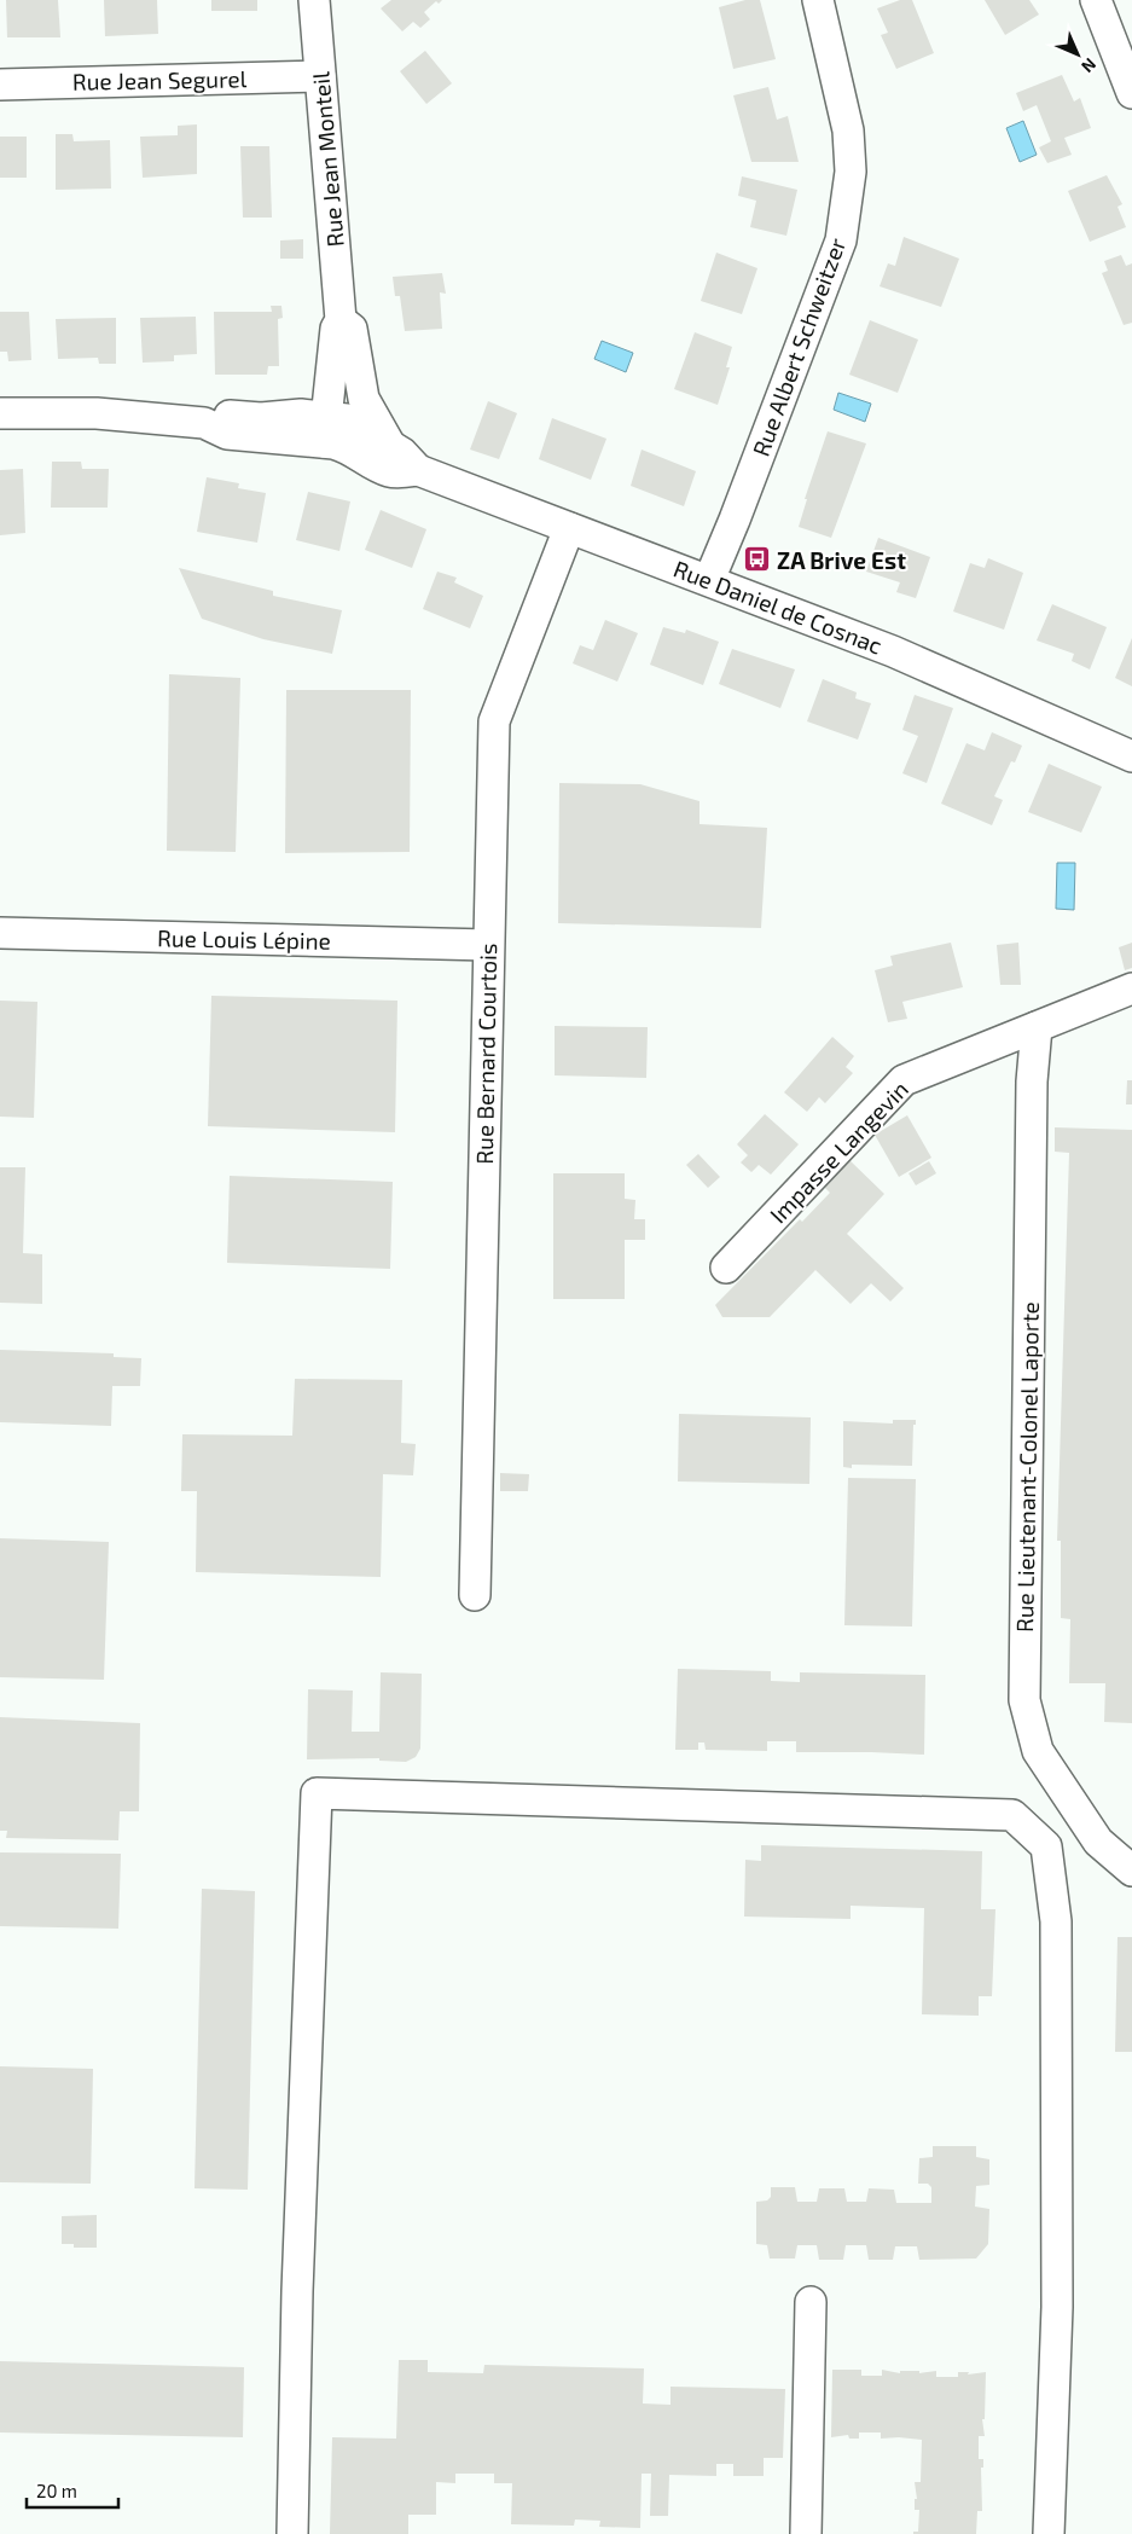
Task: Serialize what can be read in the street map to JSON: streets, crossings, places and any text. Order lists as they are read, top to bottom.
{
  "streets": {
    "street": [
      "Rue Jean Segurel",
      "Rue Jean Monteil",
      "Rue Albert Schweitzer",
      "Rue Daniel de Cosnac",
      "Rue Louis Lépine",
      "Rue Bernard Courtois",
      "Impasse Langevin",
      "Rue Lieutenant-Colonel Laporte"
    ]
  },
  "crossings": [
    ["Rue Jean Segurel", "Rue Jean Monteil"],
    ["Rue Jean Monteil", "Rue Daniel de Cosnac"],
    ["Rue Albert Schweitzer", "Rue Daniel de Cosnac"],
    ["Rue Daniel de Cosnac", "Rue Bernard Courtois"],
    ["Rue Louis Lépine", "Rue Bernard Courtois"],
    ["Impasse Langevin", "Rue Lieutenant-Colonel Laporte"]
  ],
  "places": {
    "bus stop": ["ZA Brive Est"]
  },
  "scale_bar": "20 m",
  "north": "bottom right"
}
